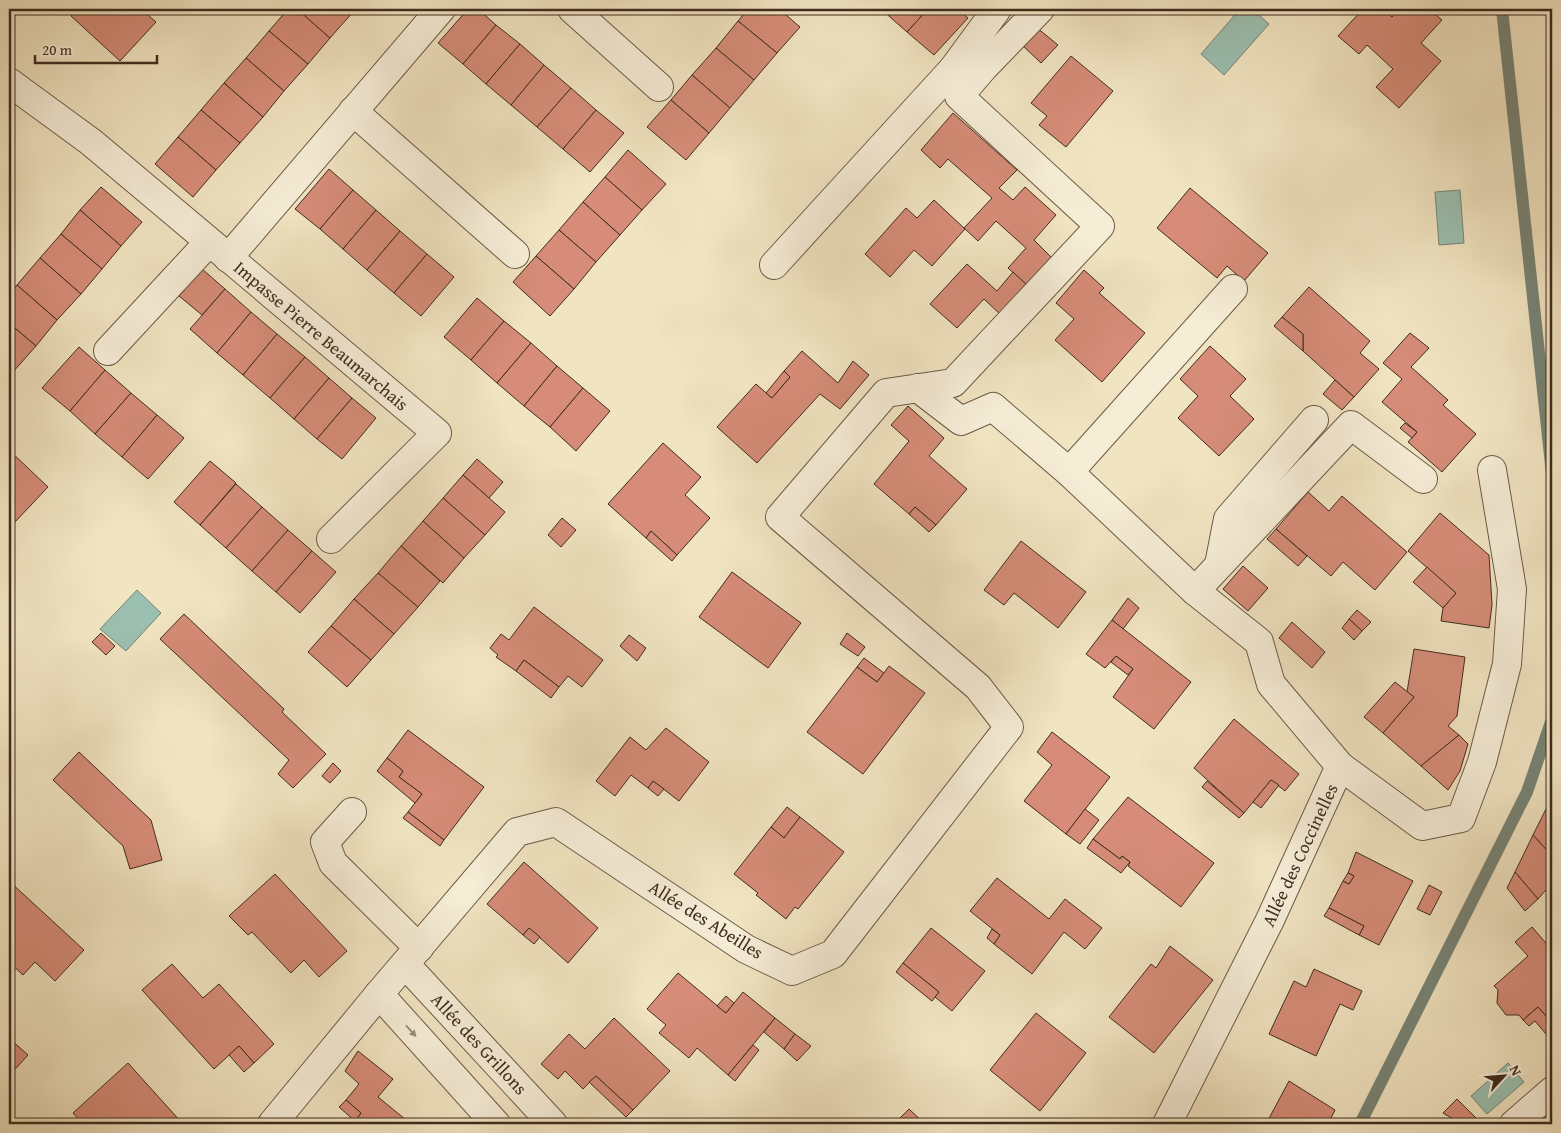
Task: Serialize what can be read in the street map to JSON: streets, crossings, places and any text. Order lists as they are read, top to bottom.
{
  "streets": {
    "street": [
      "Impasse Pierre Beaumarchais",
      "Allée des Coccinelles",
      "Allée des Abeilles",
      "Allée des Grillons"
    ]
  },
  "crossings": [
    ["Allée des Coccinelles", "Allée des Abeilles"],
    ["Allée des Abeilles", "Allée des Grillons"]
  ],
  "scale_bar": "20 m",
  "north": "top right"
}
